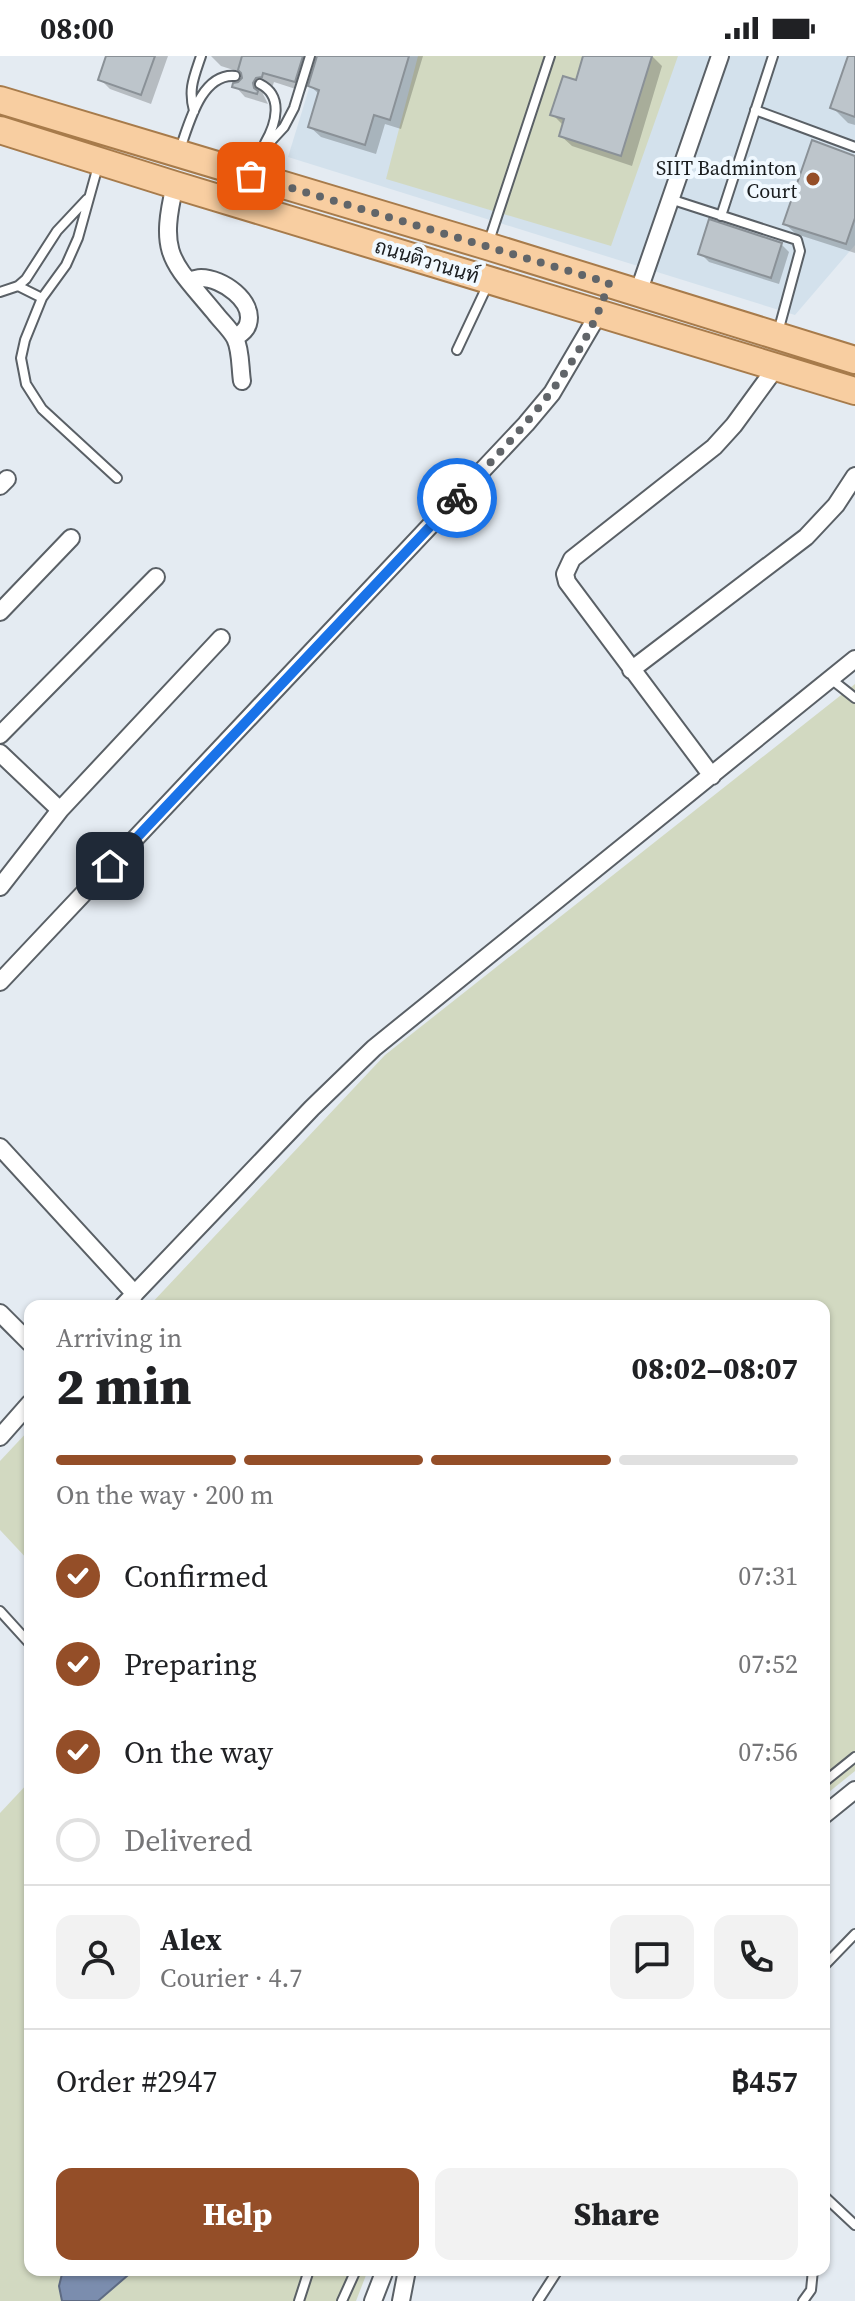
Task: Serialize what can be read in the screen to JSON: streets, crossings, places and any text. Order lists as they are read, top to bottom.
{
  "streets": {
    "main road": ["ถนนติวานนท์"]
  },
  "places": ["SIIT Badminton Court"],
  "page": {
    "status": "08:00",
    "heading": ["2 min", "Arriving in", "08:02–08:07"],
    "panel": [
      "Alex",
      "Courier · 4.7",
      "Order #2947",
      "฿457"
    ],
    "bar": "On the way · 200 m",
    "list": [
      ["Confirmed", "07:31"],
      ["Preparing", "07:52"],
      ["On the way", "07:56"],
      "Delivered"
    ],
    "buttons": ["Help", "Share"]
  }
}
